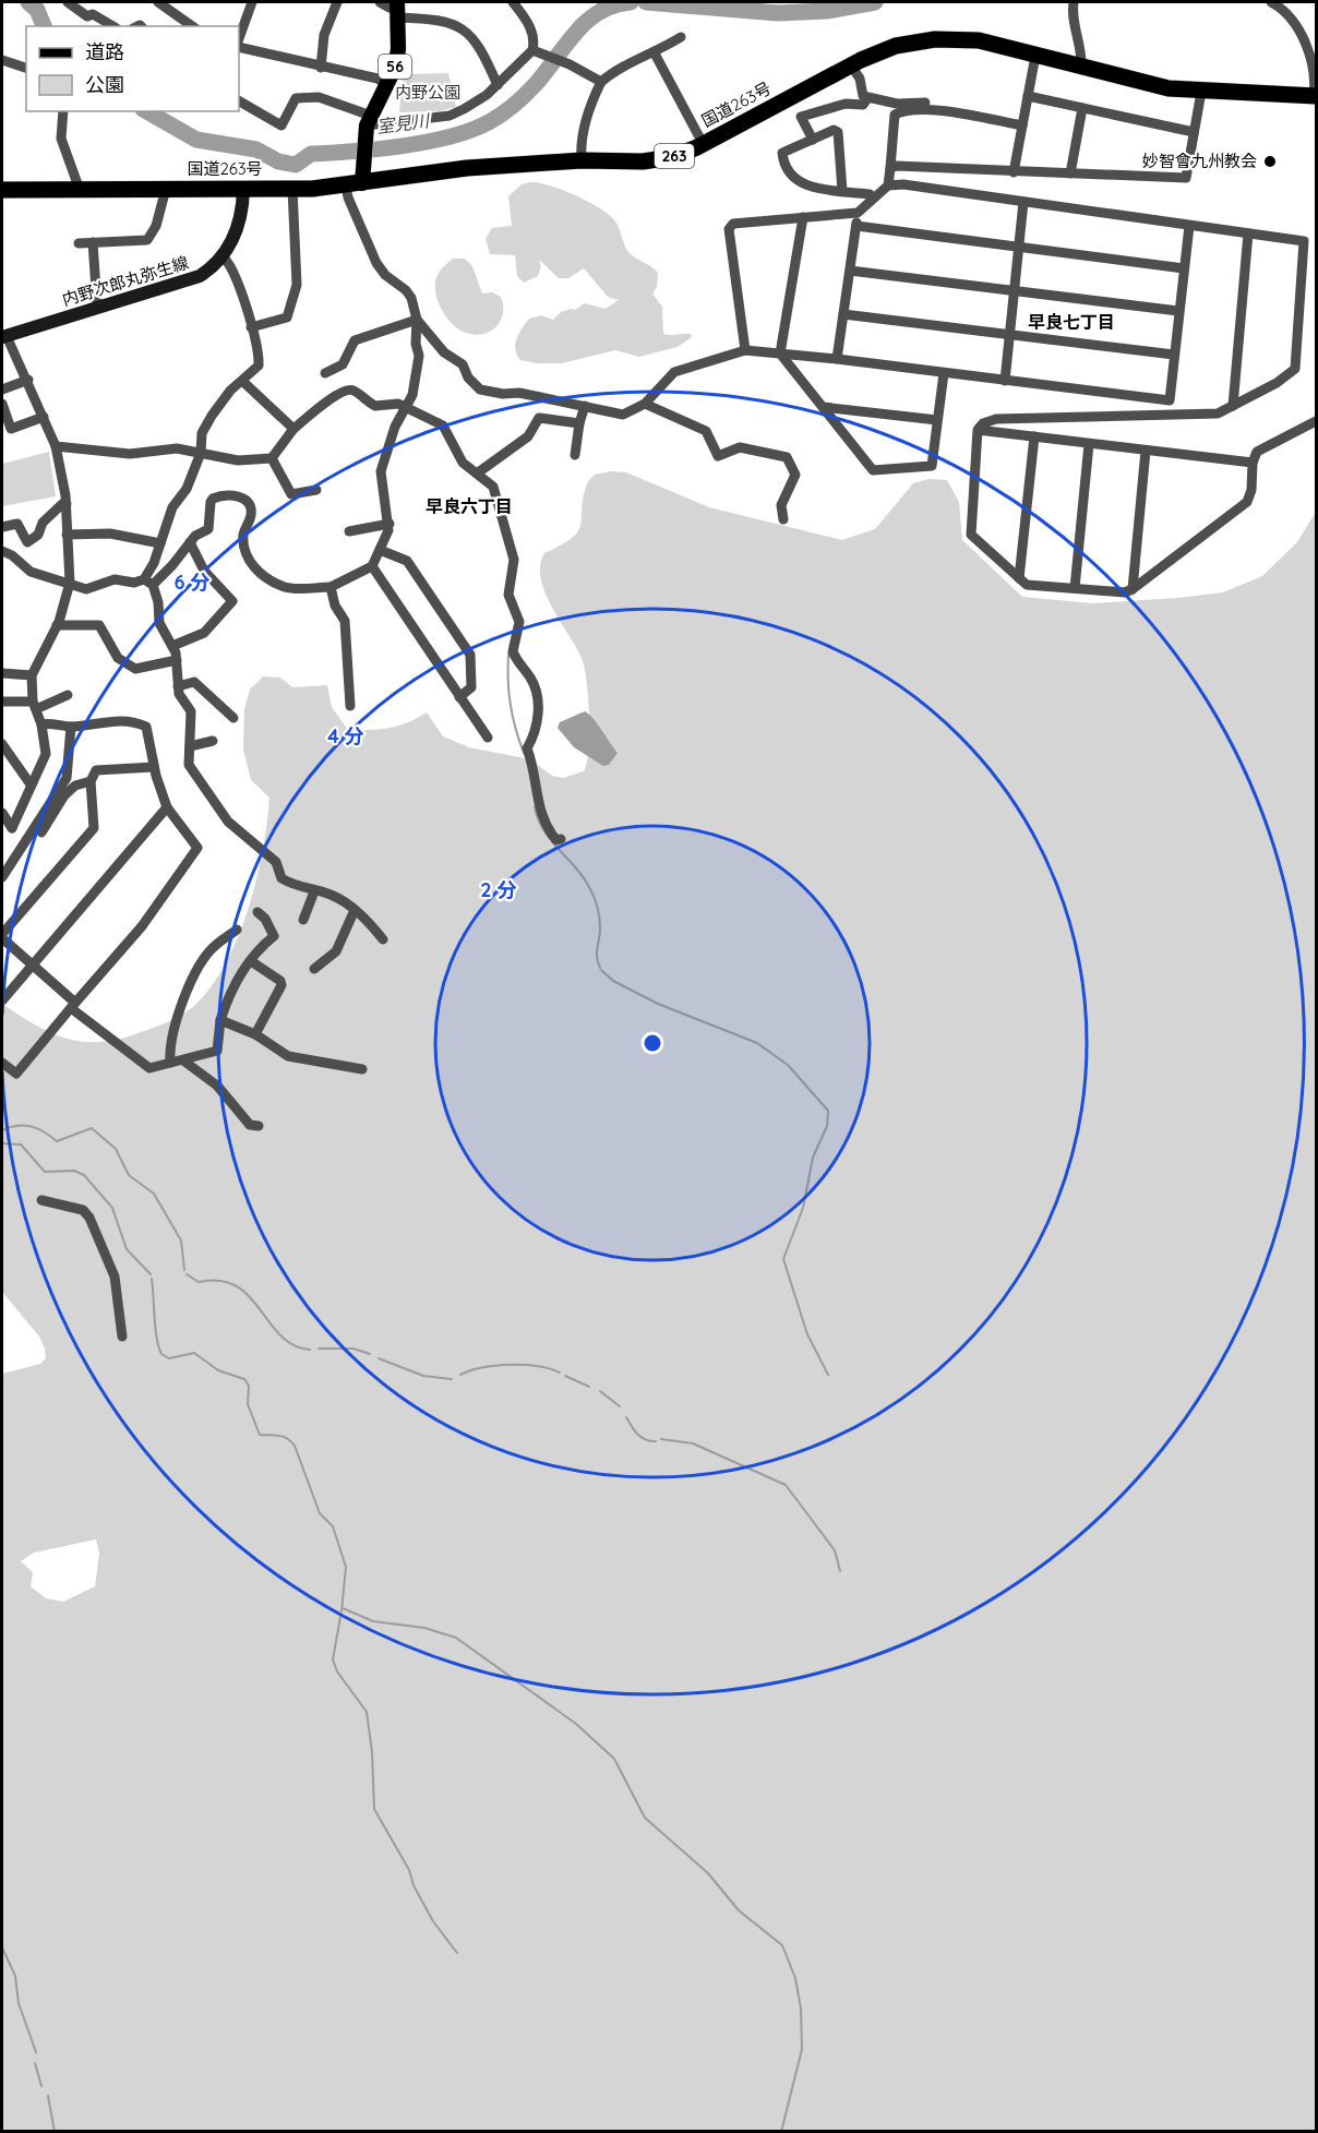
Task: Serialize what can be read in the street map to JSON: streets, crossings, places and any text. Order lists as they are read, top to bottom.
{
  "streets": {
    "highway": ["国道263号", "263"],
    "main road": ["56", "内野次郎丸弥生線"]
  },
  "crossings": [
    ["56", "国道263号"],
    ["国道263号", "内野次郎丸弥生線"]
  ],
  "districts": ["早良七丁目", "早良六丁目"],
  "water": ["室見川"],
  "parks": ["内野公園"],
  "places": ["妙智會九州教会"],
  "legend": ["道路", "公園"],
  "rings": ["6 分", "4 分", "2 分"]
}
